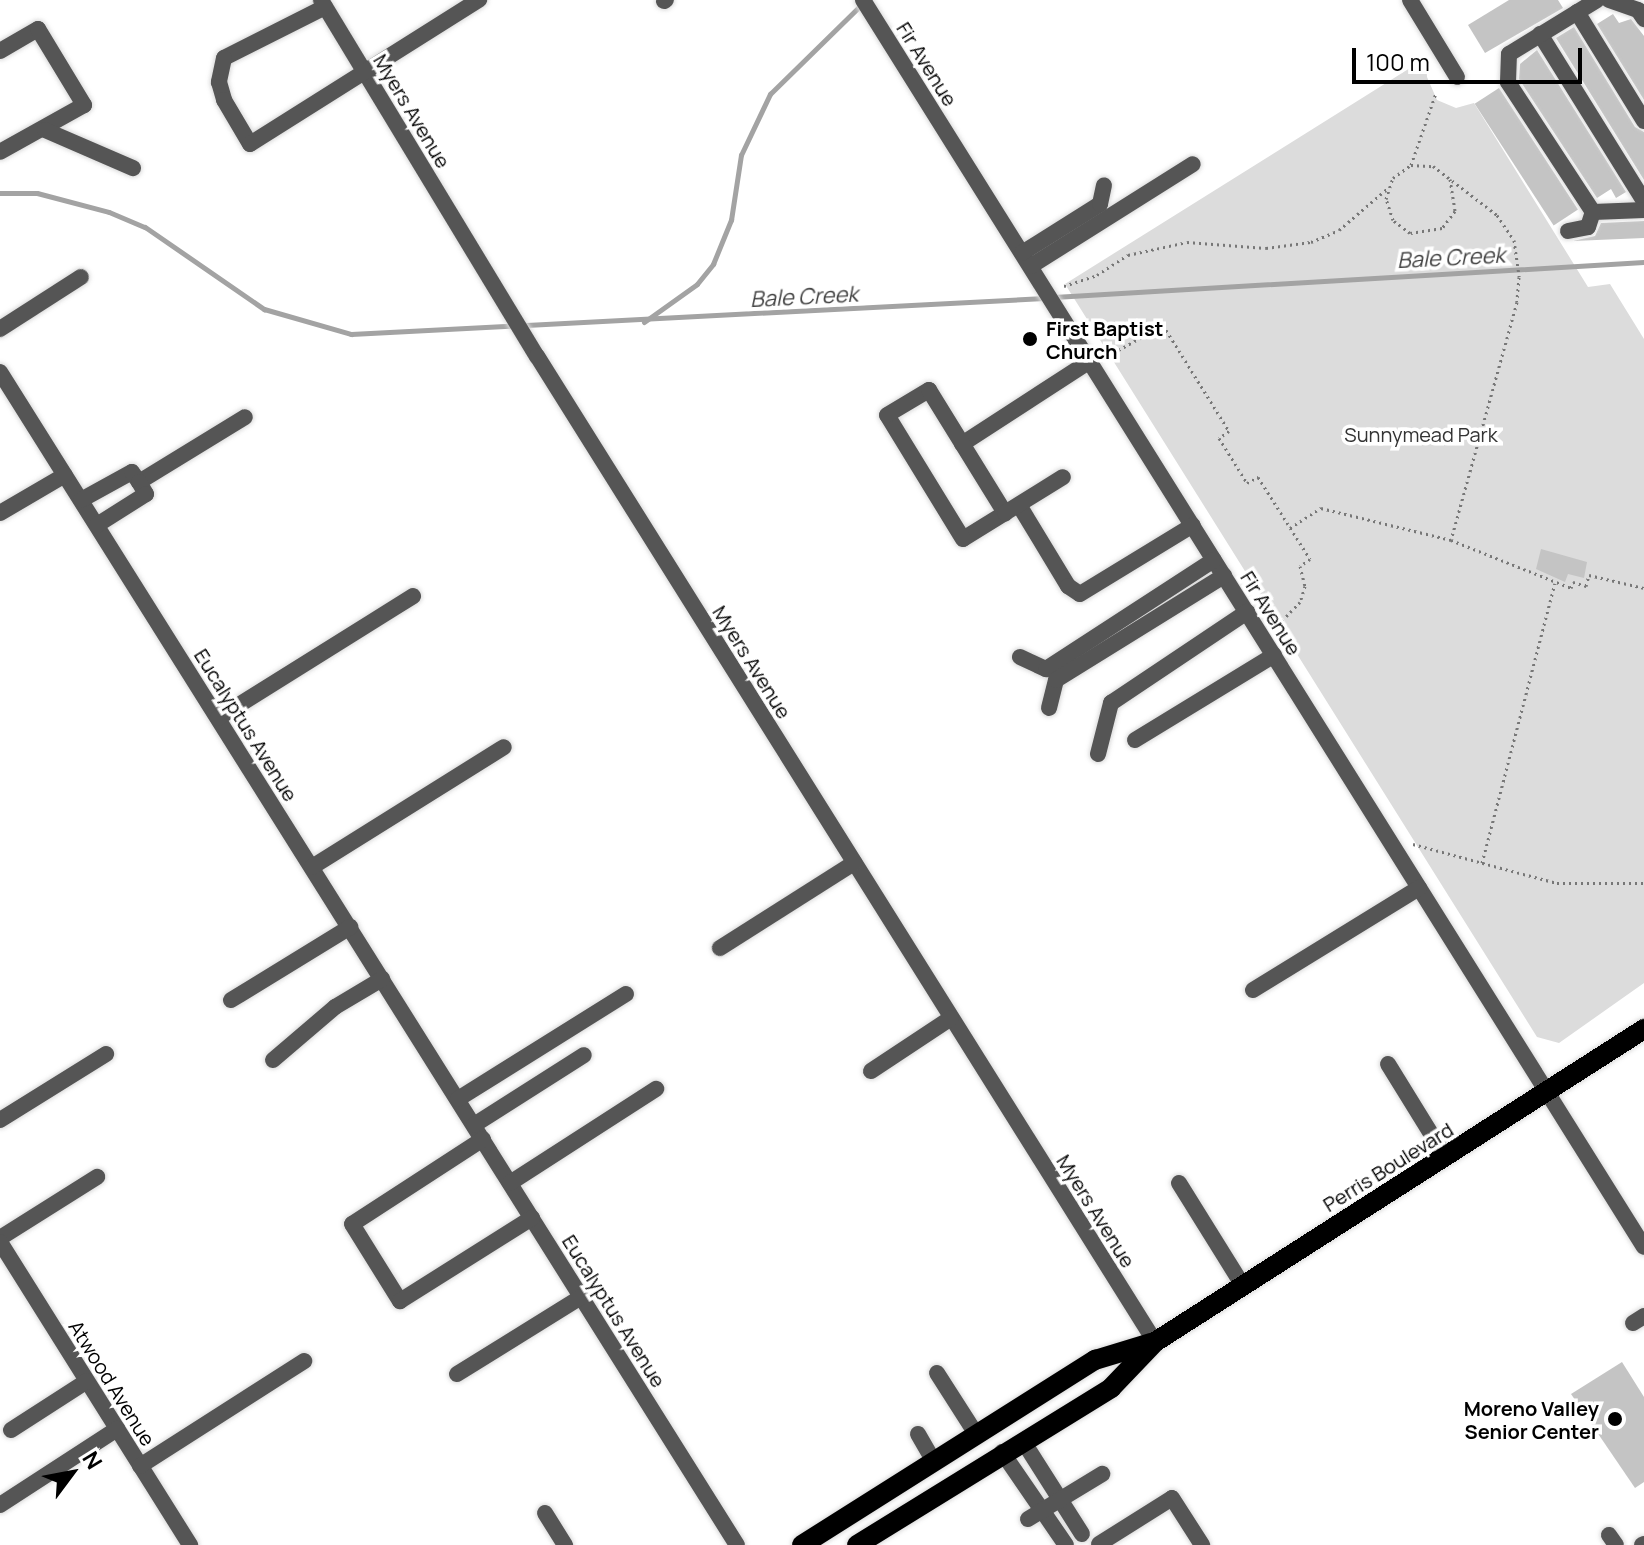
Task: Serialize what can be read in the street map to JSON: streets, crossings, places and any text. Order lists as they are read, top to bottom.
{
  "streets": {
    "main road": ["Perris Boulevard"],
    "street": [
      "Fir Avenue",
      "Myers Avenue",
      "Eucalyptus Avenue",
      "Atwood Avenue"
    ]
  },
  "crossings": [
    ["Fir Avenue", "Perris Boulevard"],
    ["Myers Avenue", "Perris Boulevard"]
  ],
  "water": ["Bale Creek"],
  "parks": ["Sunnymead Park"],
  "places": ["First Baptist Church", "Moreno Valley Senior Center"],
  "scale_bar": "100 m",
  "north": "top right"
}
